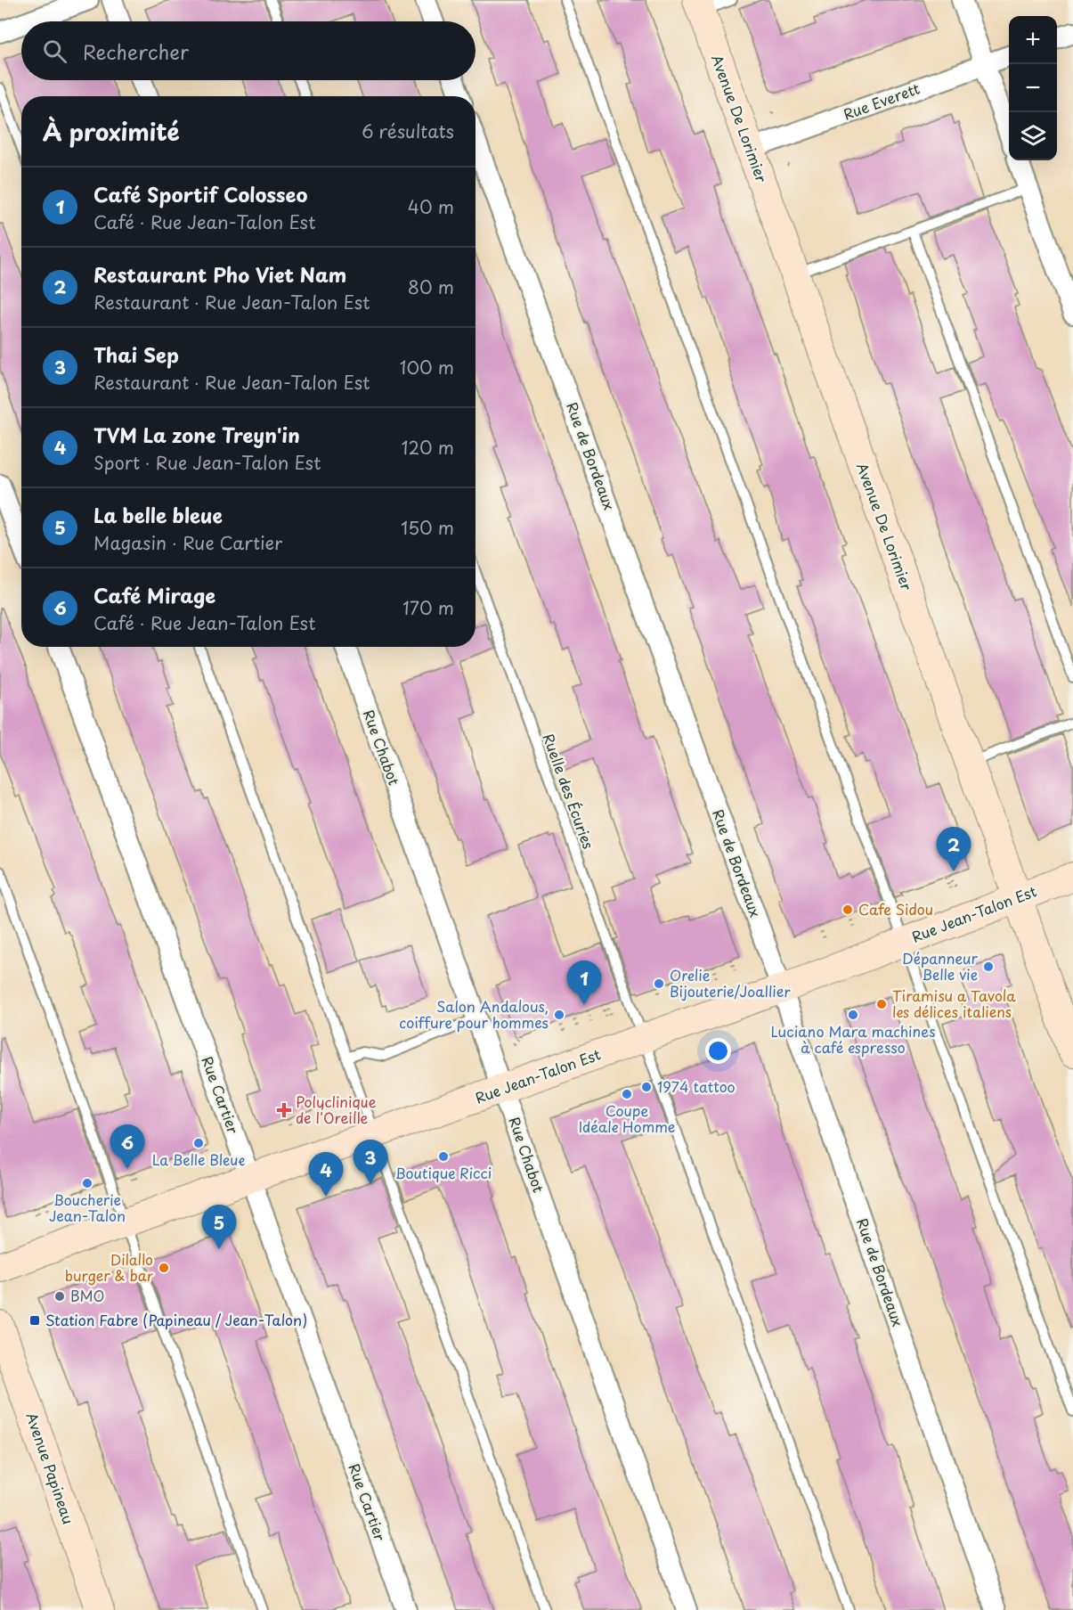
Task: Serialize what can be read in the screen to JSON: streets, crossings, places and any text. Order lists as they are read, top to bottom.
{
  "streets": {
    "main road": ["Avenue De Lorimier", "Rue Jean-Talon Est", "Avenue Papineau"],
    "street": [
      "Rue Everett",
      "Rue de Bordeaux",
      "Rue Chabot",
      "Rue Cartier"
    ],
    "lane": ["Ruelle des Écuries"]
  },
  "crossings": [
    ["Rue Everett", "Avenue De Lorimier"],
    ["Avenue De Lorimier", "Rue Jean-Talon Est"],
    ["Rue de Bordeaux", "Rue Jean-Talon Est"],
    ["Rue Chabot", "Rue Jean-Talon Est"],
    ["Ruelle des Écuries", "Rue Jean-Talon Est"],
    ["Rue Jean-Talon Est", "Rue Cartier"]
  ],
  "places": {
    "other": [
      "Cafe Sidou",
      "Dépanneur Belle vie",
      "Orelie Bijouterie/Joallier",
      "Tiramisu a Tavola les délices italiens",
      "Salon Andalous, coiffure pour hommes",
      "Luciano Mara machines à café espresso",
      "1974 tattoo",
      "Coupe Idéale Homme",
      "La Belle Bleue",
      "Boutique Ricci",
      "Boucherie Jean-Talon",
      "Dilallo burger & bar",
      "BMO"
    ],
    "health": ["Polyclinique de l'Oreille"],
    "transit": ["Station Fabre (Papineau / Jean-Talon)"]
  },
  "page": {
    "map_buttons": ["+", "−"],
    "search": "Rechercher",
    "heading": ["À proximité", "6 résultats"],
    "list": [
      {
        "mark": "1",
        "name": "Café Sportif Colosseo",
        "note": "Café · Rue Jean-Talon Est",
        "value": "40 m"
      },
      {
        "mark": "2",
        "name": "Restaurant Pho Viet Nam",
        "note": "Restaurant · Rue Jean-Talon Est",
        "value": "80 m"
      },
      {
        "mark": "3",
        "name": "Thai Sep",
        "note": "Restaurant · Rue Jean-Talon Est",
        "value": "100 m"
      },
      {
        "mark": "4",
        "name": "TVM La zone Treyn'in",
        "note": "Sport · Rue Jean-Talon Est",
        "value": "120 m"
      },
      {
        "mark": "5",
        "name": "La belle bleue",
        "note": "Magasin · Rue Cartier",
        "value": "150 m"
      },
      {
        "mark": "6",
        "name": "Café Mirage",
        "note": "Café · Rue Jean-Talon Est",
        "value": "170 m"
      }
    ],
    "pins": [
      "2",
      "1",
      "6",
      "3",
      "4",
      "5"
    ]
  }
}
